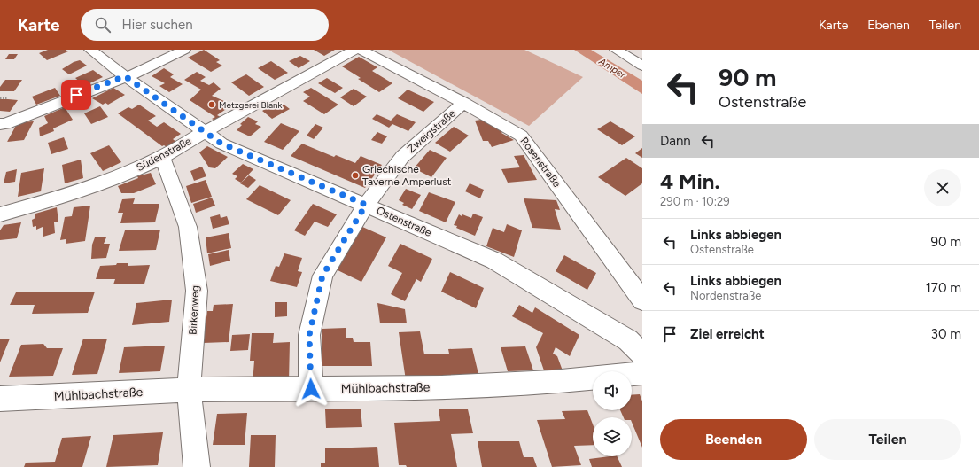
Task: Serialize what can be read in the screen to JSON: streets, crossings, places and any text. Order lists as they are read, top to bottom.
{
  "streets": {
    "street": [
      "Zweigstraße",
      "Südenstraße",
      "Rosenstraße",
      "Ostenstraße",
      "Birkenweg",
      "Mühlbachstraße"
    ]
  },
  "crossings": [
    ["Zweigstraße", "Rosenstraße"],
    ["Zweigstraße", "Ostenstraße"],
    ["Zweigstraße", "Mühlbachstraße"],
    ["Südenstraße", "Ostenstraße"],
    ["Südenstraße", "Birkenweg"],
    ["Birkenweg", "Mühlbachstraße"]
  ],
  "water": ["Amper"],
  "places": ["Metzgerei Blank", "Griechische Taverne Amperlust"],
  "page": {
    "header": "Karte",
    "search": "Hier suchen",
    "nav": ["Karte", "Ebenen", "Teilen"],
    "turn": ["90 m", "Ostenstraße"],
    "then": "Dann",
    "heading": ["4 Min.", "290 m · 10:29"],
    "list": [
      {
        "name": "Links abbiegen",
        "note": "Ostenstraße",
        "value": "90 m"
      },
      {
        "name": "Links abbiegen",
        "note": "Nordenstraße",
        "value": "170 m"
      },
      {
        "name": "Ziel erreicht",
        "value": "30 m"
      }
    ],
    "buttons": ["Beenden", "Teilen"]
  }
}
